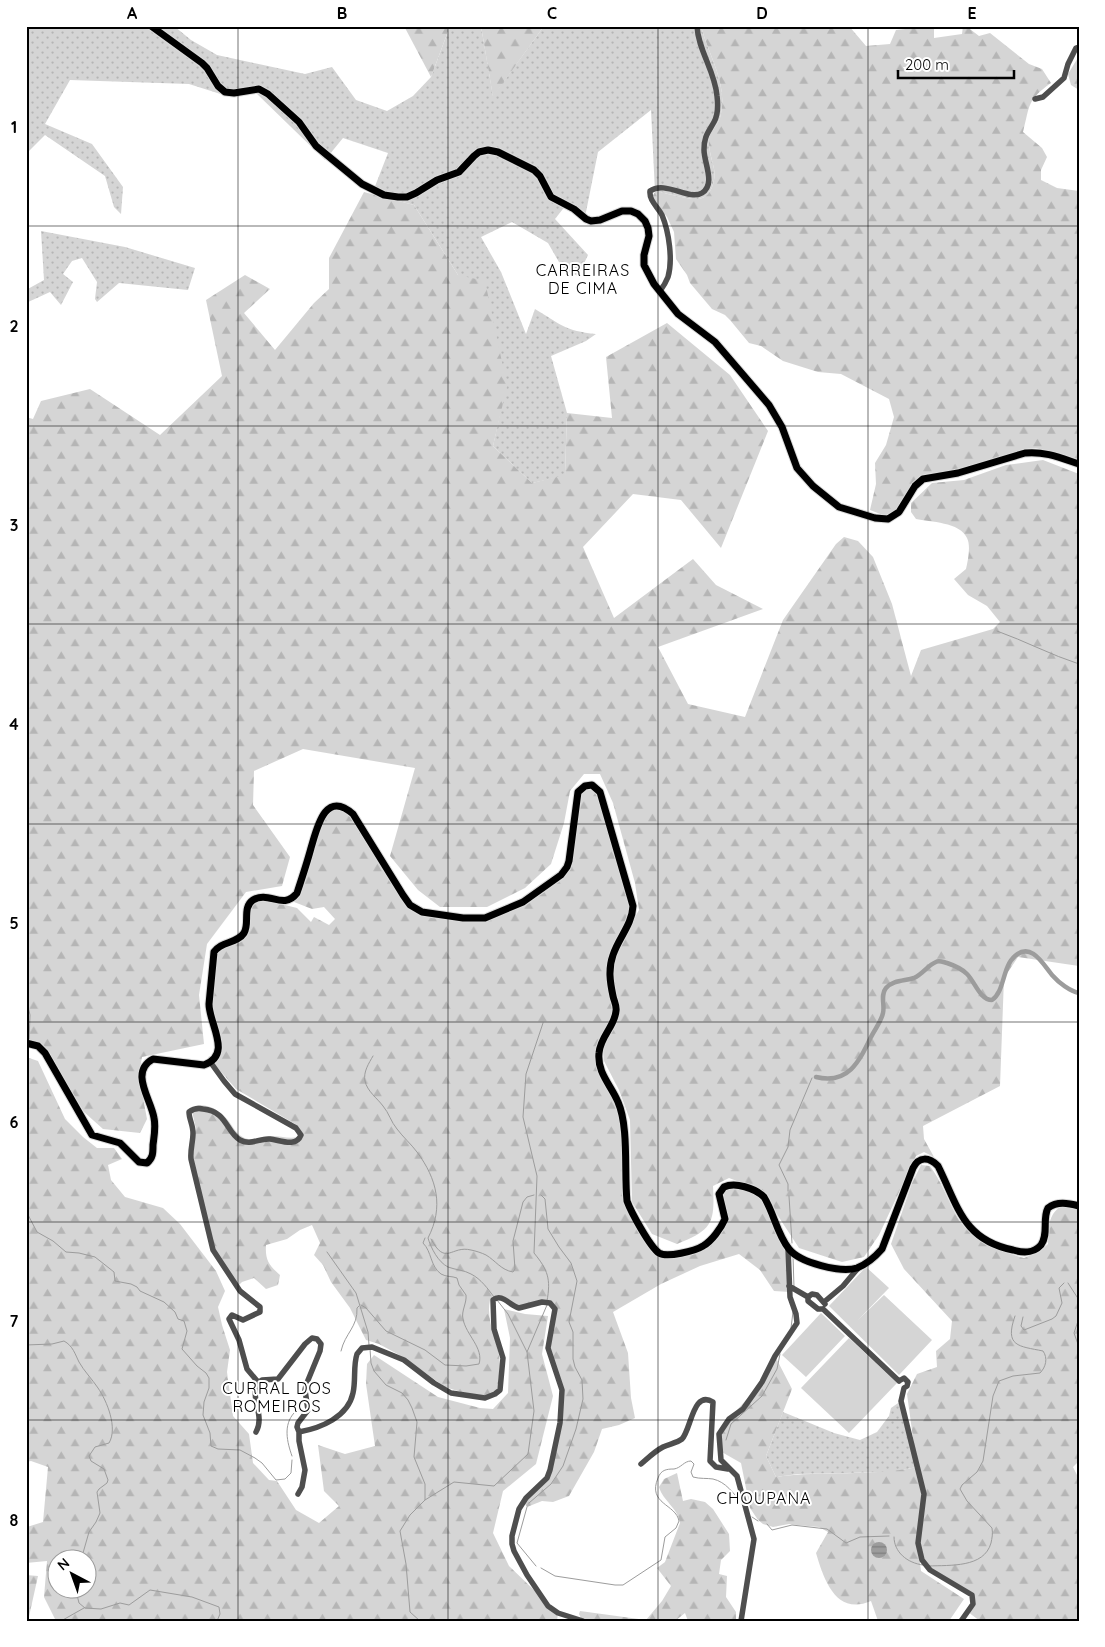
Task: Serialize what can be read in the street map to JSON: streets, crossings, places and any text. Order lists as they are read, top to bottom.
{
  "districts": ["CARREIRAS DE CIMA", "CURRAL DOS ROMEIROS", "CHOUPANA"],
  "scale_bar": "200 m",
  "north": "top left",
  "grid": {
    "columns": [
      "A",
      "B",
      "C",
      "D",
      "E"
    ],
    "rows": [
      "1",
      "2",
      "3",
      "4",
      "5",
      "6",
      "7",
      "8"
    ]
  }
}
